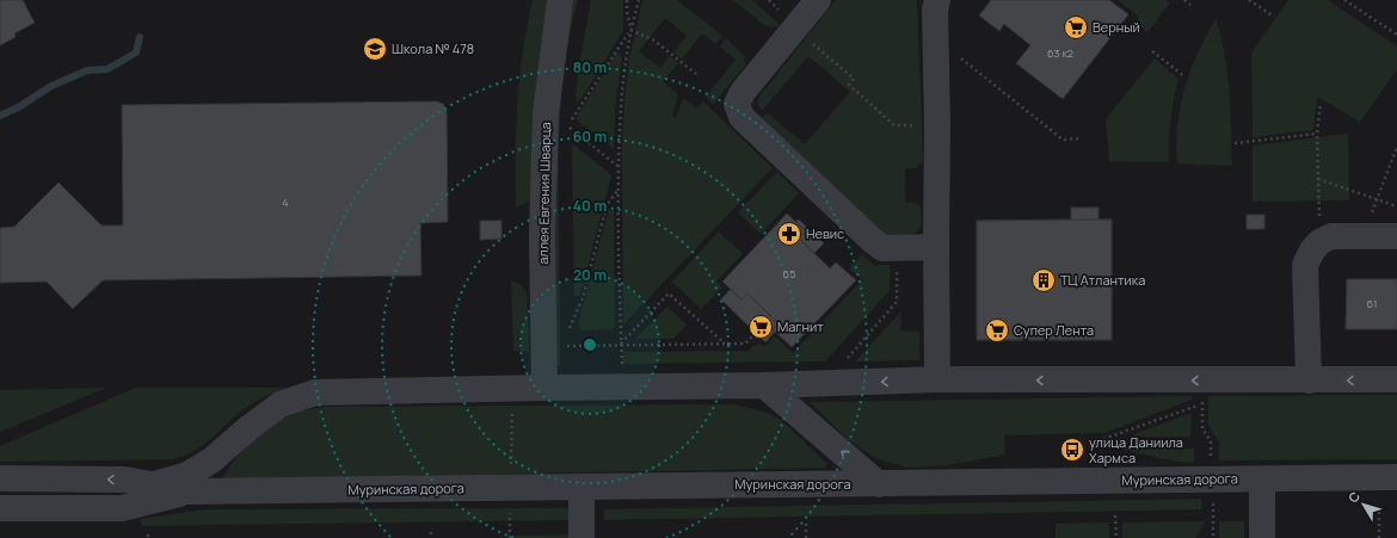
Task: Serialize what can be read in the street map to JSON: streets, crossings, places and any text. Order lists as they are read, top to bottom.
{
  "streets": {
    "street": ["аллея Евгения Шварца", "Муринская дорога"]
  },
  "places": {
    "supermarket": ["Верный", "Магнит", "Супер Лента"],
    "school or university": ["Школа № 478"],
    "pharmacy": ["Невис"],
    "building": ["ТЦ Атлантика"],
    "bus stop": ["улица Даниила Хармса"]
  },
  "house_numbers": [
    "63 к2",
    "4",
    "65",
    "61"
  ],
  "north": "top left",
  "rings": [
    "80 m",
    "60 m",
    "40 m",
    "20 m"
  ]
}
